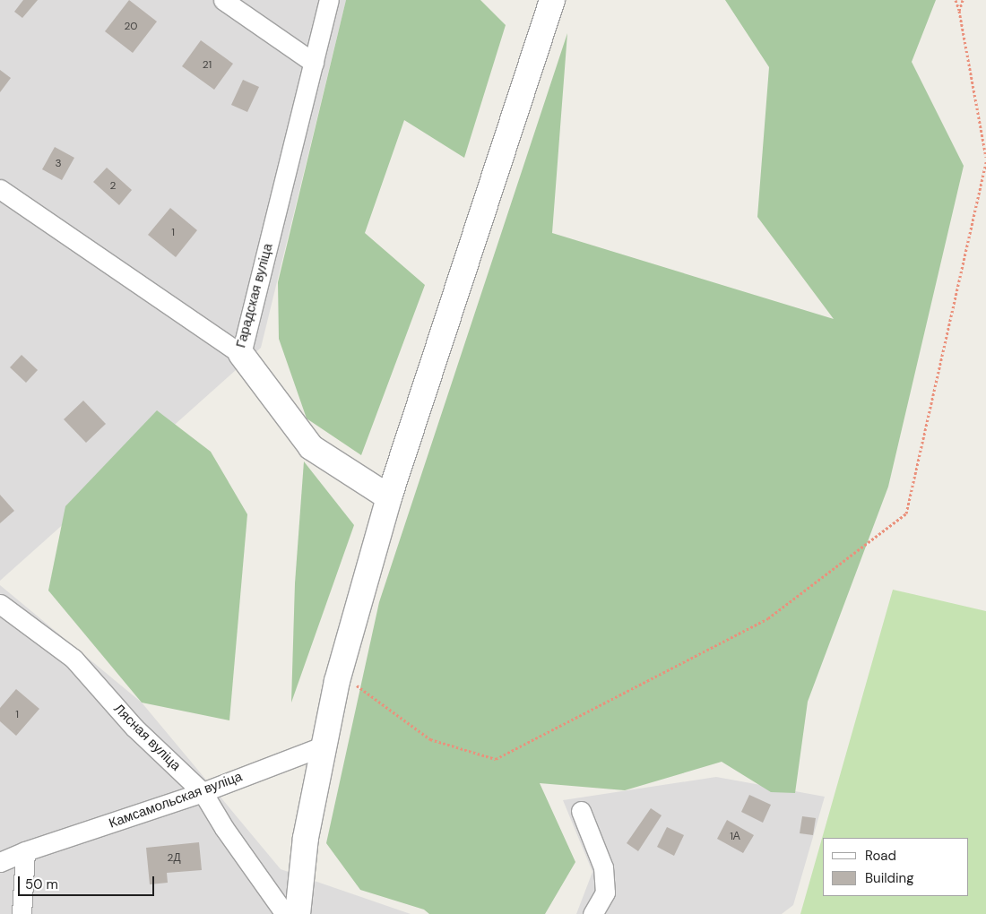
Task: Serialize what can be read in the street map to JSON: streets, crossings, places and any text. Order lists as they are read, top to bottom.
{
  "streets": {
    "street": ["Гарадская вуліца", "Лясная вуліца", "Камсамольская вуліца"]
  },
  "crossings": [
    ["Лясная вуліца", "Камсамольская вуліца"]
  ],
  "house_numbers": [
    "20",
    "21",
    "3",
    "2",
    "1",
    "1",
    "1А",
    "2Д"
  ],
  "legend": ["Road", "Building"],
  "scale_bar": "50 m"
}
